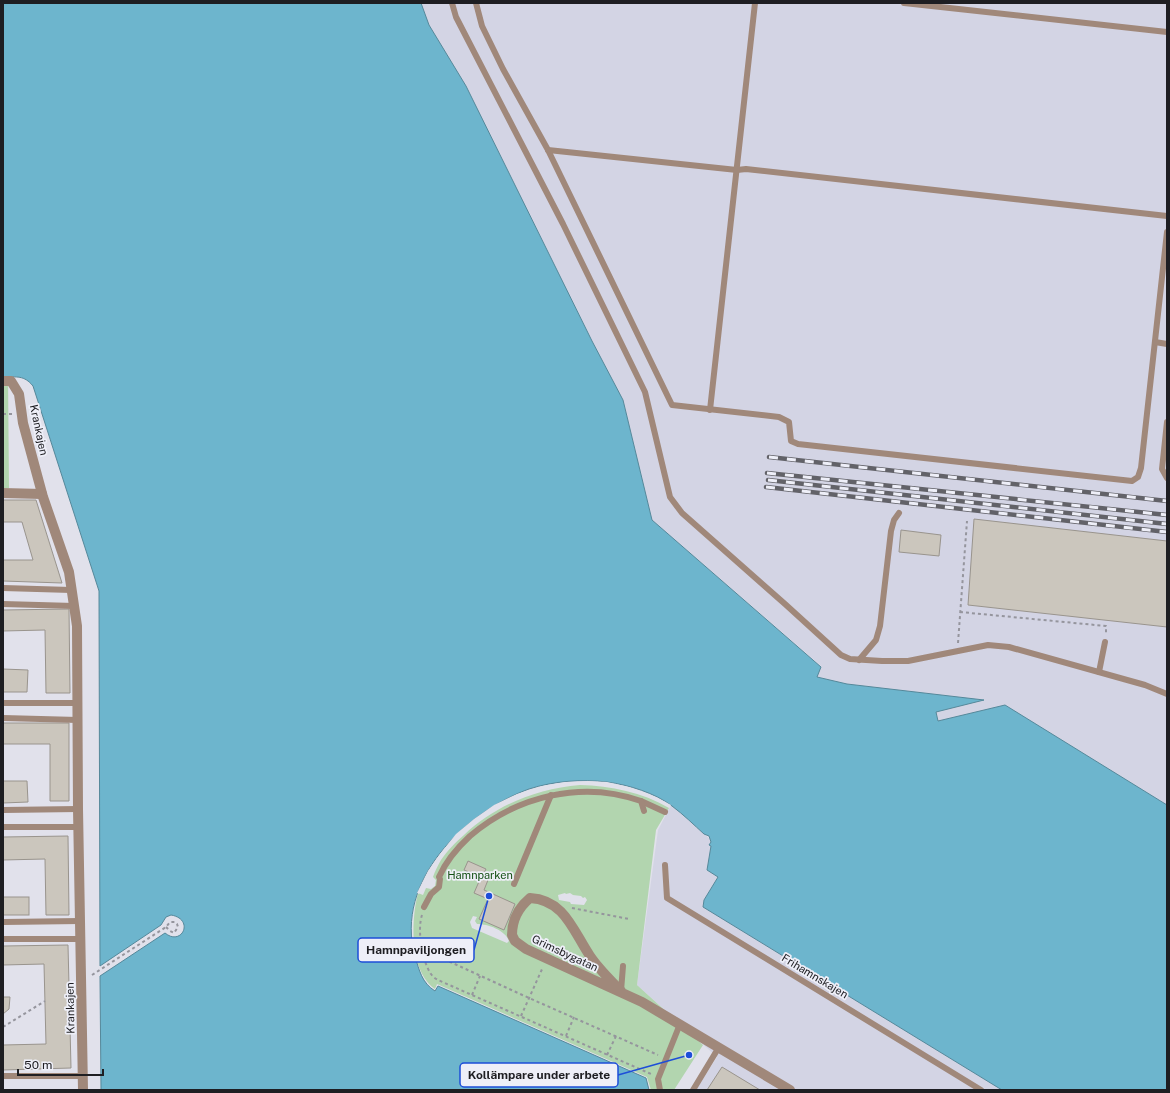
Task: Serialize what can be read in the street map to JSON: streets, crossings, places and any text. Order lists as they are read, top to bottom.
{
  "streets": {
    "street": ["Krankajen", "Grimsbygatan"],
    "lane": ["Frihamnskajen"]
  },
  "parks": ["Hamnparken"],
  "places": ["Hamnpaviljongen", "Kollämpare under arbete"],
  "scale_bar": "50 m"
}
